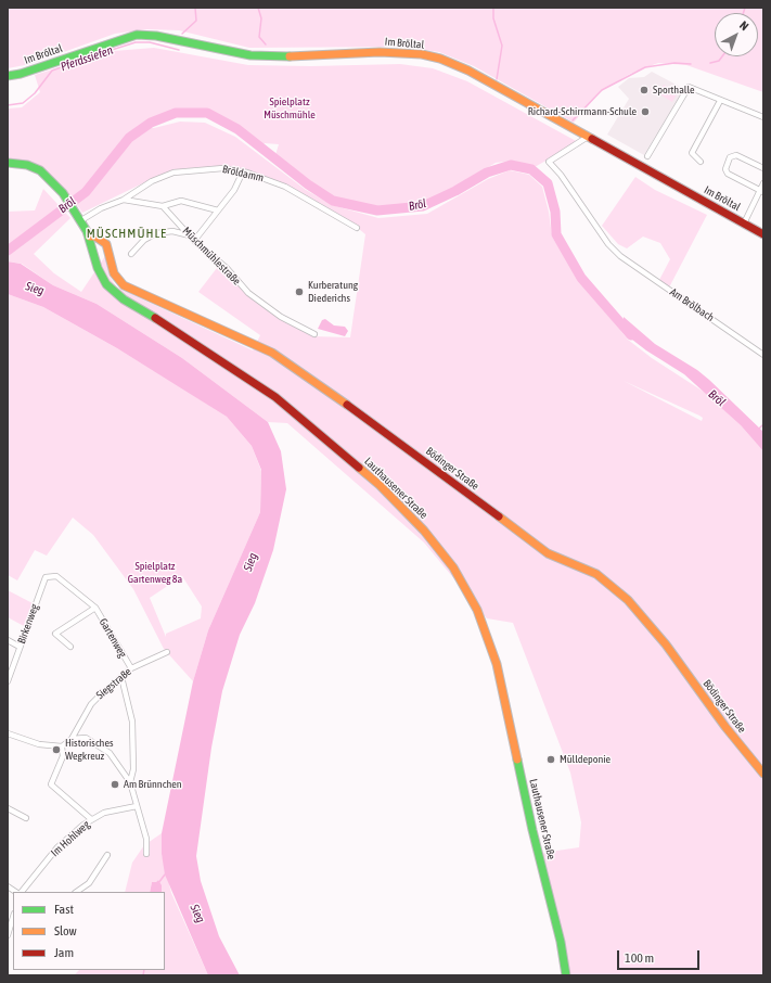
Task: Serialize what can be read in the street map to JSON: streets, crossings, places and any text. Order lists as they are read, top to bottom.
{
  "streets": {
    "street": [
      "Im Bröltal",
      "Bröldamm",
      "Müschmühlestraße",
      "Am Brölbach",
      "Bödinger Straße",
      "Lauthausener Straße",
      "Birkenweg",
      "Gartenweg",
      "Siegstraße",
      "Im Hohlweg"
    ]
  },
  "crossings": [
    ["Im Bröltal", "Am Brölbach"],
    ["Bödinger Straße", "Lauthausener Straße"],
    ["Birkenweg", "Gartenweg"],
    ["Gartenweg", "Siegstraße"]
  ],
  "districts": ["MÜSCHMÜHLE"],
  "water": ["Pferdssiefen", "Bröl", "Sieg"],
  "parks": ["Spielplatz Müschmühle", "Spielplatz Gartenweg 8a"],
  "places": [
    "Sporthalle",
    "Richard-Schirrmann-Schule",
    "Kurberatung Diederichs",
    "Historisches Wegkreuz",
    "Mülldeponie",
    "Am Brünnchen"
  ],
  "legend": ["Fast", "Slow", "Jam"],
  "scale_bar": "100 m",
  "north": "top right"
}
